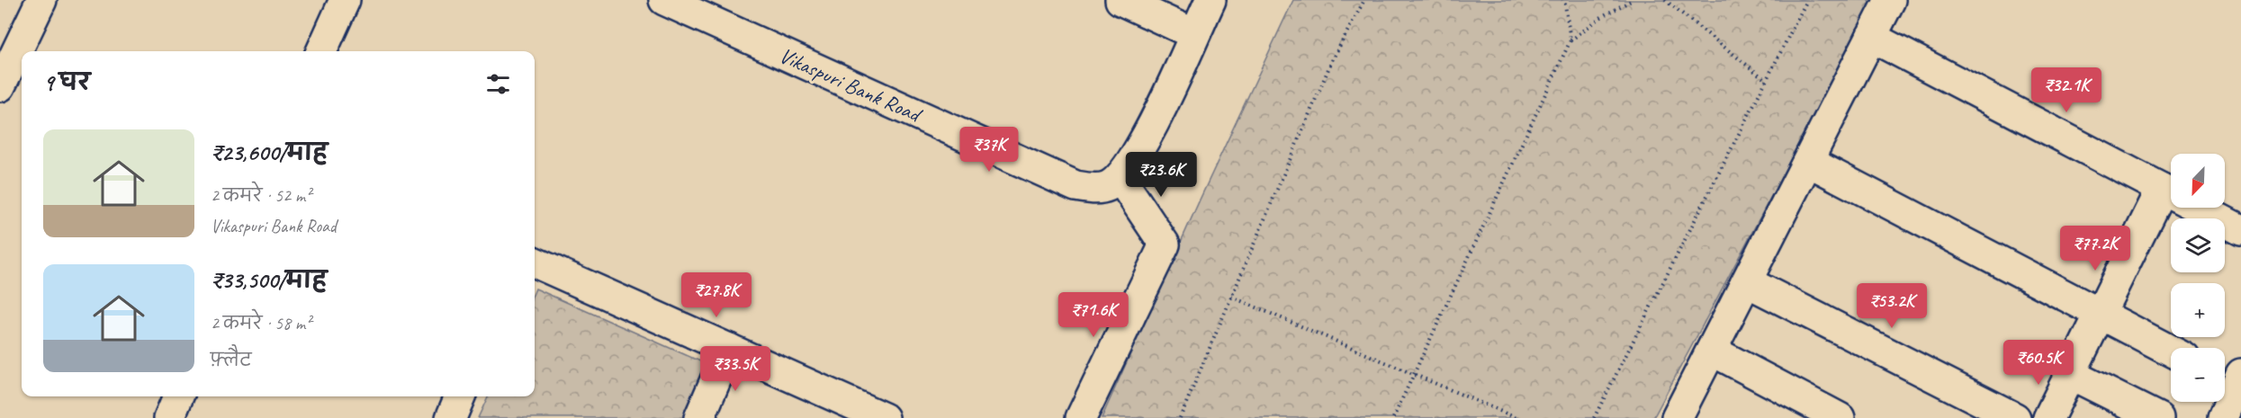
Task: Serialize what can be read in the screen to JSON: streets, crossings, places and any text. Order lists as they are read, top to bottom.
{
  "streets": {
    "street": ["Vikaspuri Bank Road"]
  },
  "north": "bottom left",
  "page": {
    "heading": "9 घर",
    "price": [
      "₹32.1K",
      "₹37K",
      "₹23.6K",
      "₹77.2K",
      "₹27.8K",
      "₹53.2K",
      "₹71.6K",
      "₹60.5K",
      "₹33.5K"
    ],
    "list": [
      {
        "name": "₹23,600/माह",
        "note": "2 कमरे · 52 m² · Vikaspuri Bank Road"
      },
      {
        "name": "₹33,500/माह",
        "note": "2 कमरे · 58 m² · फ़्लैट"
      }
    ],
    "map_buttons": ["+", "−"]
  }
}
